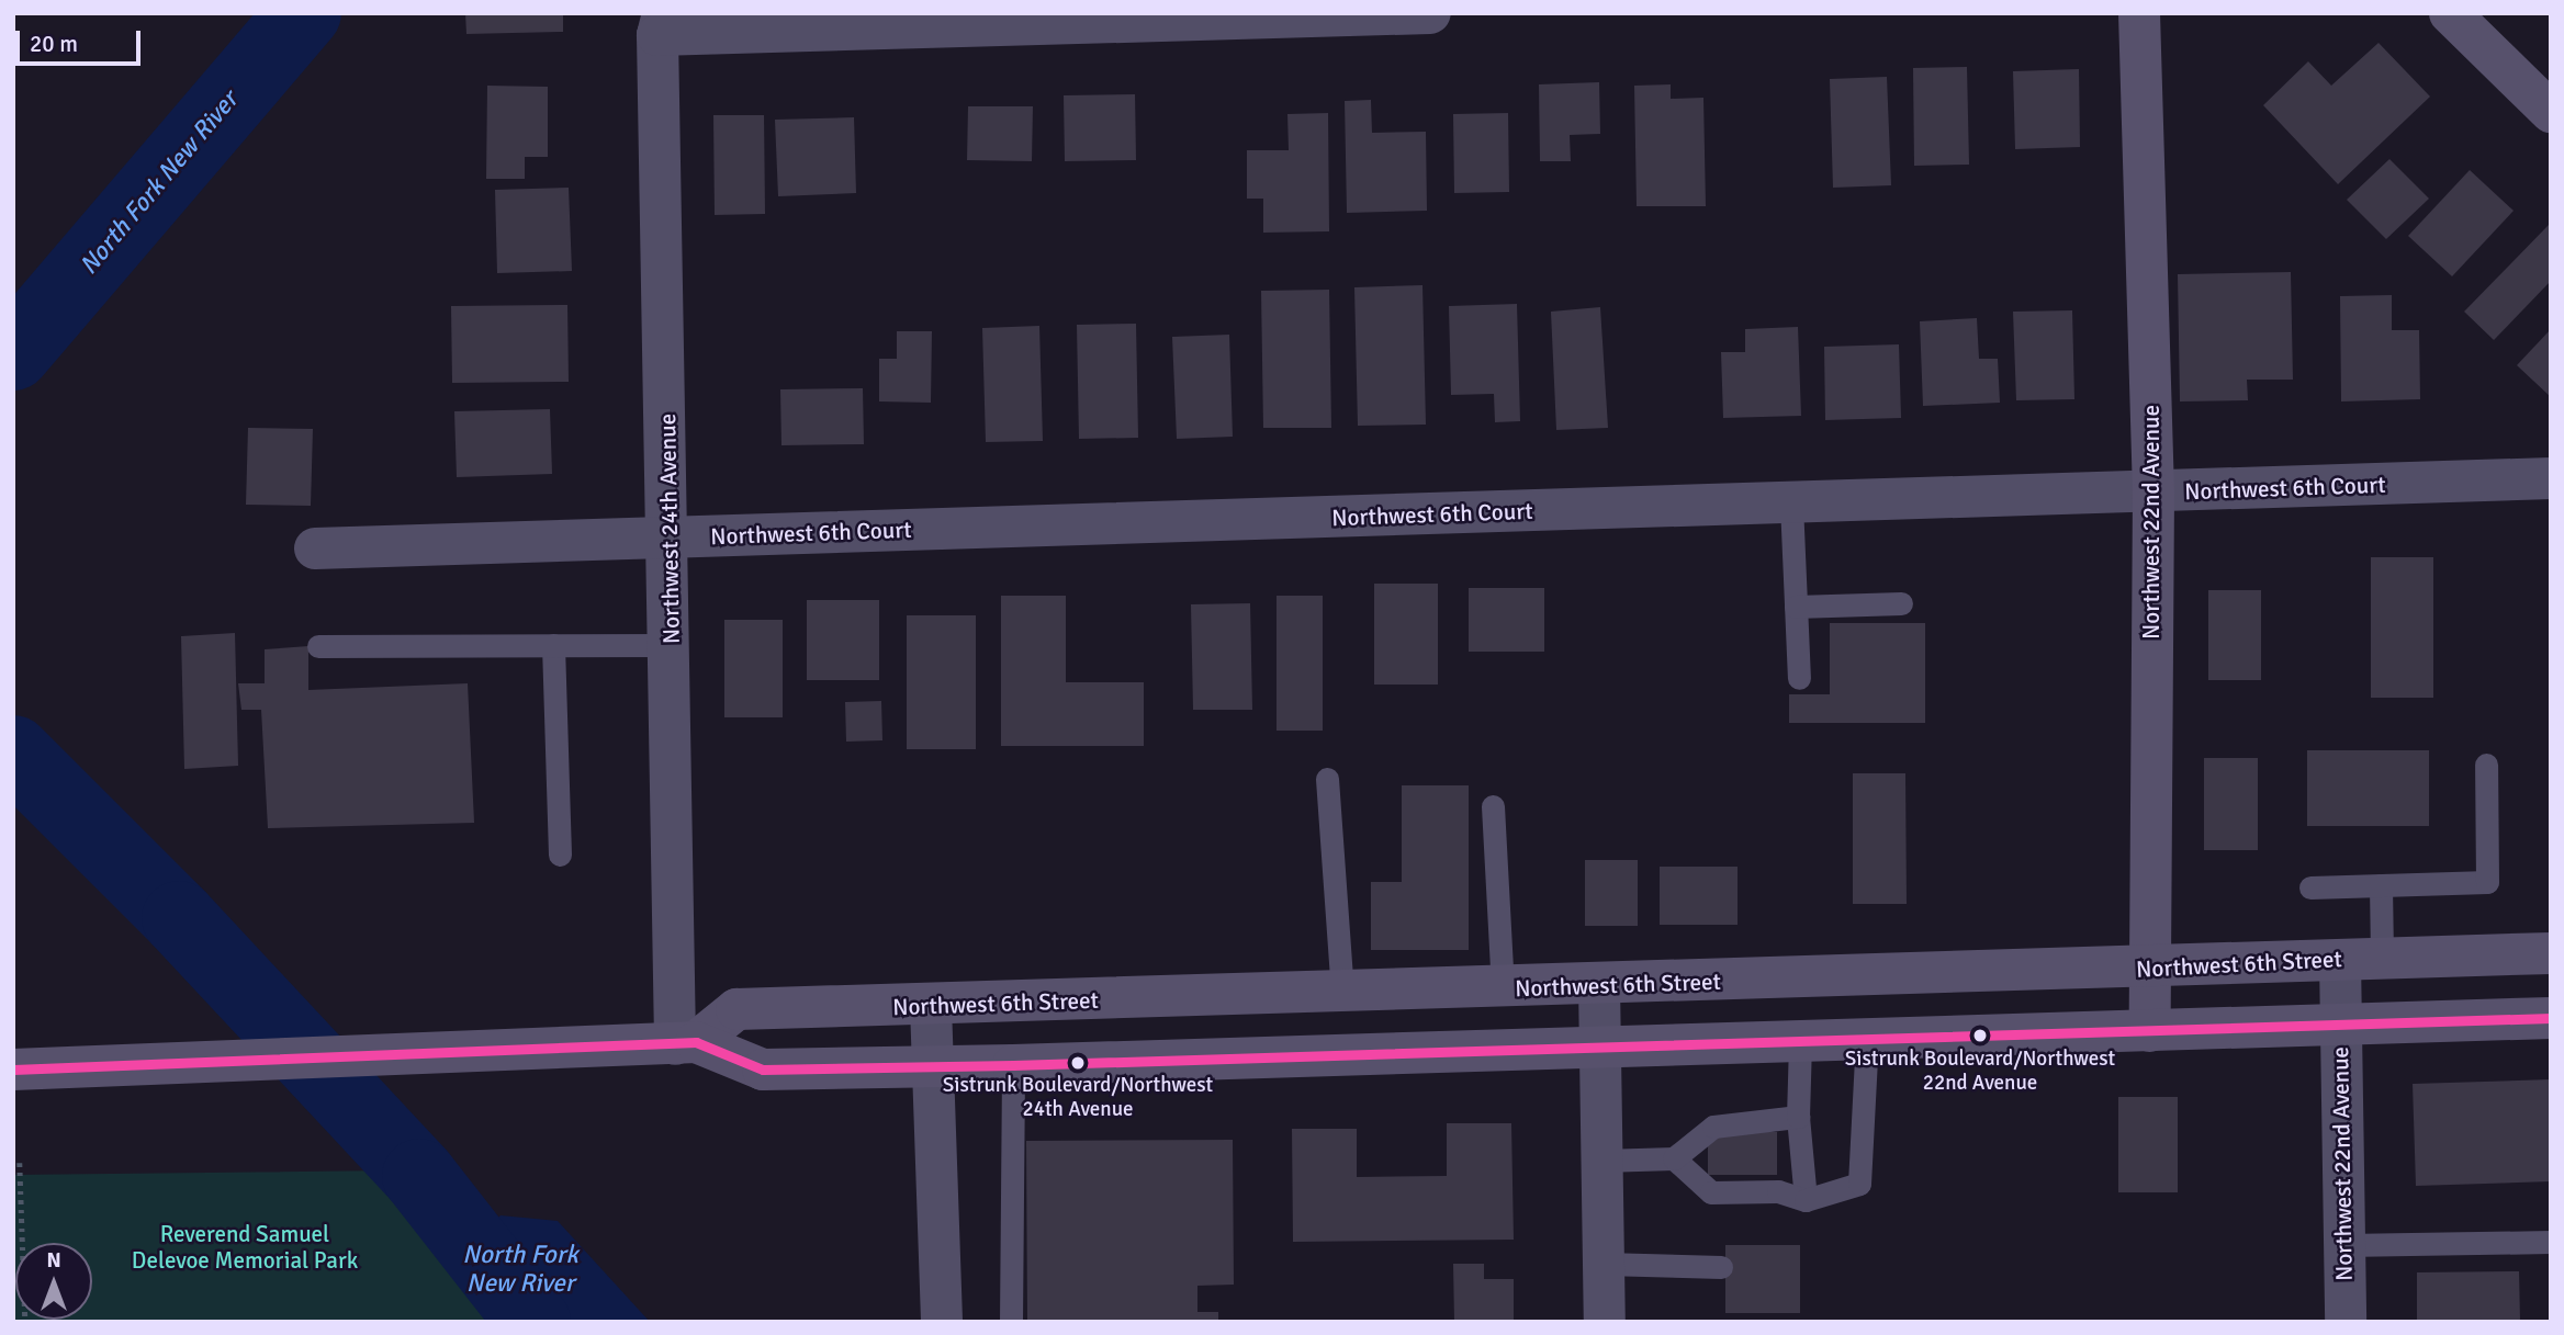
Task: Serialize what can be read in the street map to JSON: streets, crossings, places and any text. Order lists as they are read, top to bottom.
{
  "streets": {
    "street": [
      "Northwest 6th Court",
      "Northwest 22nd Avenue",
      "Northwest 24th Avenue",
      "Northwest 6th Street"
    ]
  },
  "crossings": [
    ["Northwest 6th Court", "Northwest 22nd Avenue"],
    ["Northwest 6th Court", "Northwest 24th Avenue"],
    ["Northwest 22nd Avenue", "Northwest 6th Street"],
    ["Northwest 24th Avenue", "Northwest 6th Street"]
  ],
  "water": ["North Fork New River"],
  "parks": ["Reverend Samuel Delevoe Memorial Park"],
  "places": ["Sistrunk Boulevard/Northwest 22nd Avenue", "Sistrunk Boulevard/Northwest 24th Avenue"],
  "scale_bar": "20 m",
  "north": "top"
}
